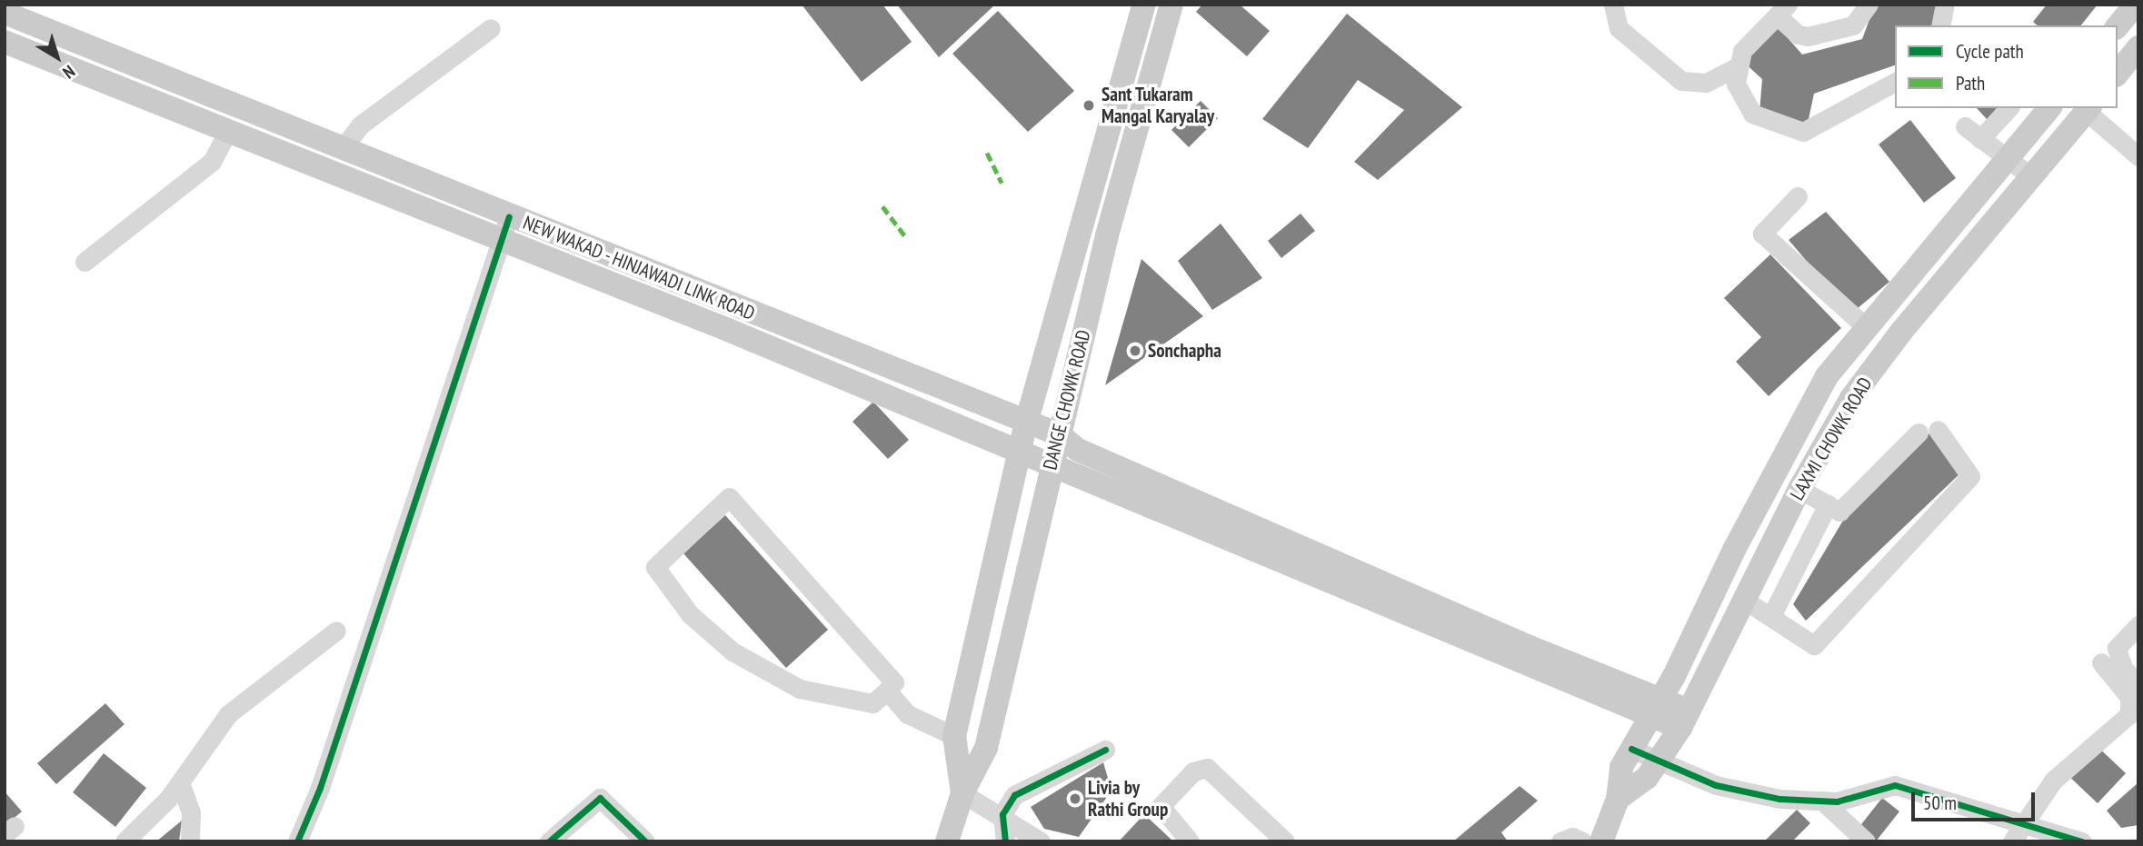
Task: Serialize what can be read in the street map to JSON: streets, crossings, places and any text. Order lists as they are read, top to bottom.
{
  "streets": {
    "main road": ["NEW WAKAD - HINJAWADI LINK ROAD", "DANGE CHOWK ROAD", "LAXMI CHOWK ROAD"]
  },
  "crossings": [
    ["NEW WAKAD - HINJAWADI LINK ROAD", "DANGE CHOWK ROAD"],
    ["NEW WAKAD - HINJAWADI LINK ROAD", "LAXMI CHOWK ROAD"]
  ],
  "places": ["Sant Tukaram Mangal Karyalay", "Sonchapha", "Livia by Rathi Group"],
  "legend": ["Cycle path", "Path"],
  "scale_bar": "50 m",
  "north": "bottom right"
}
